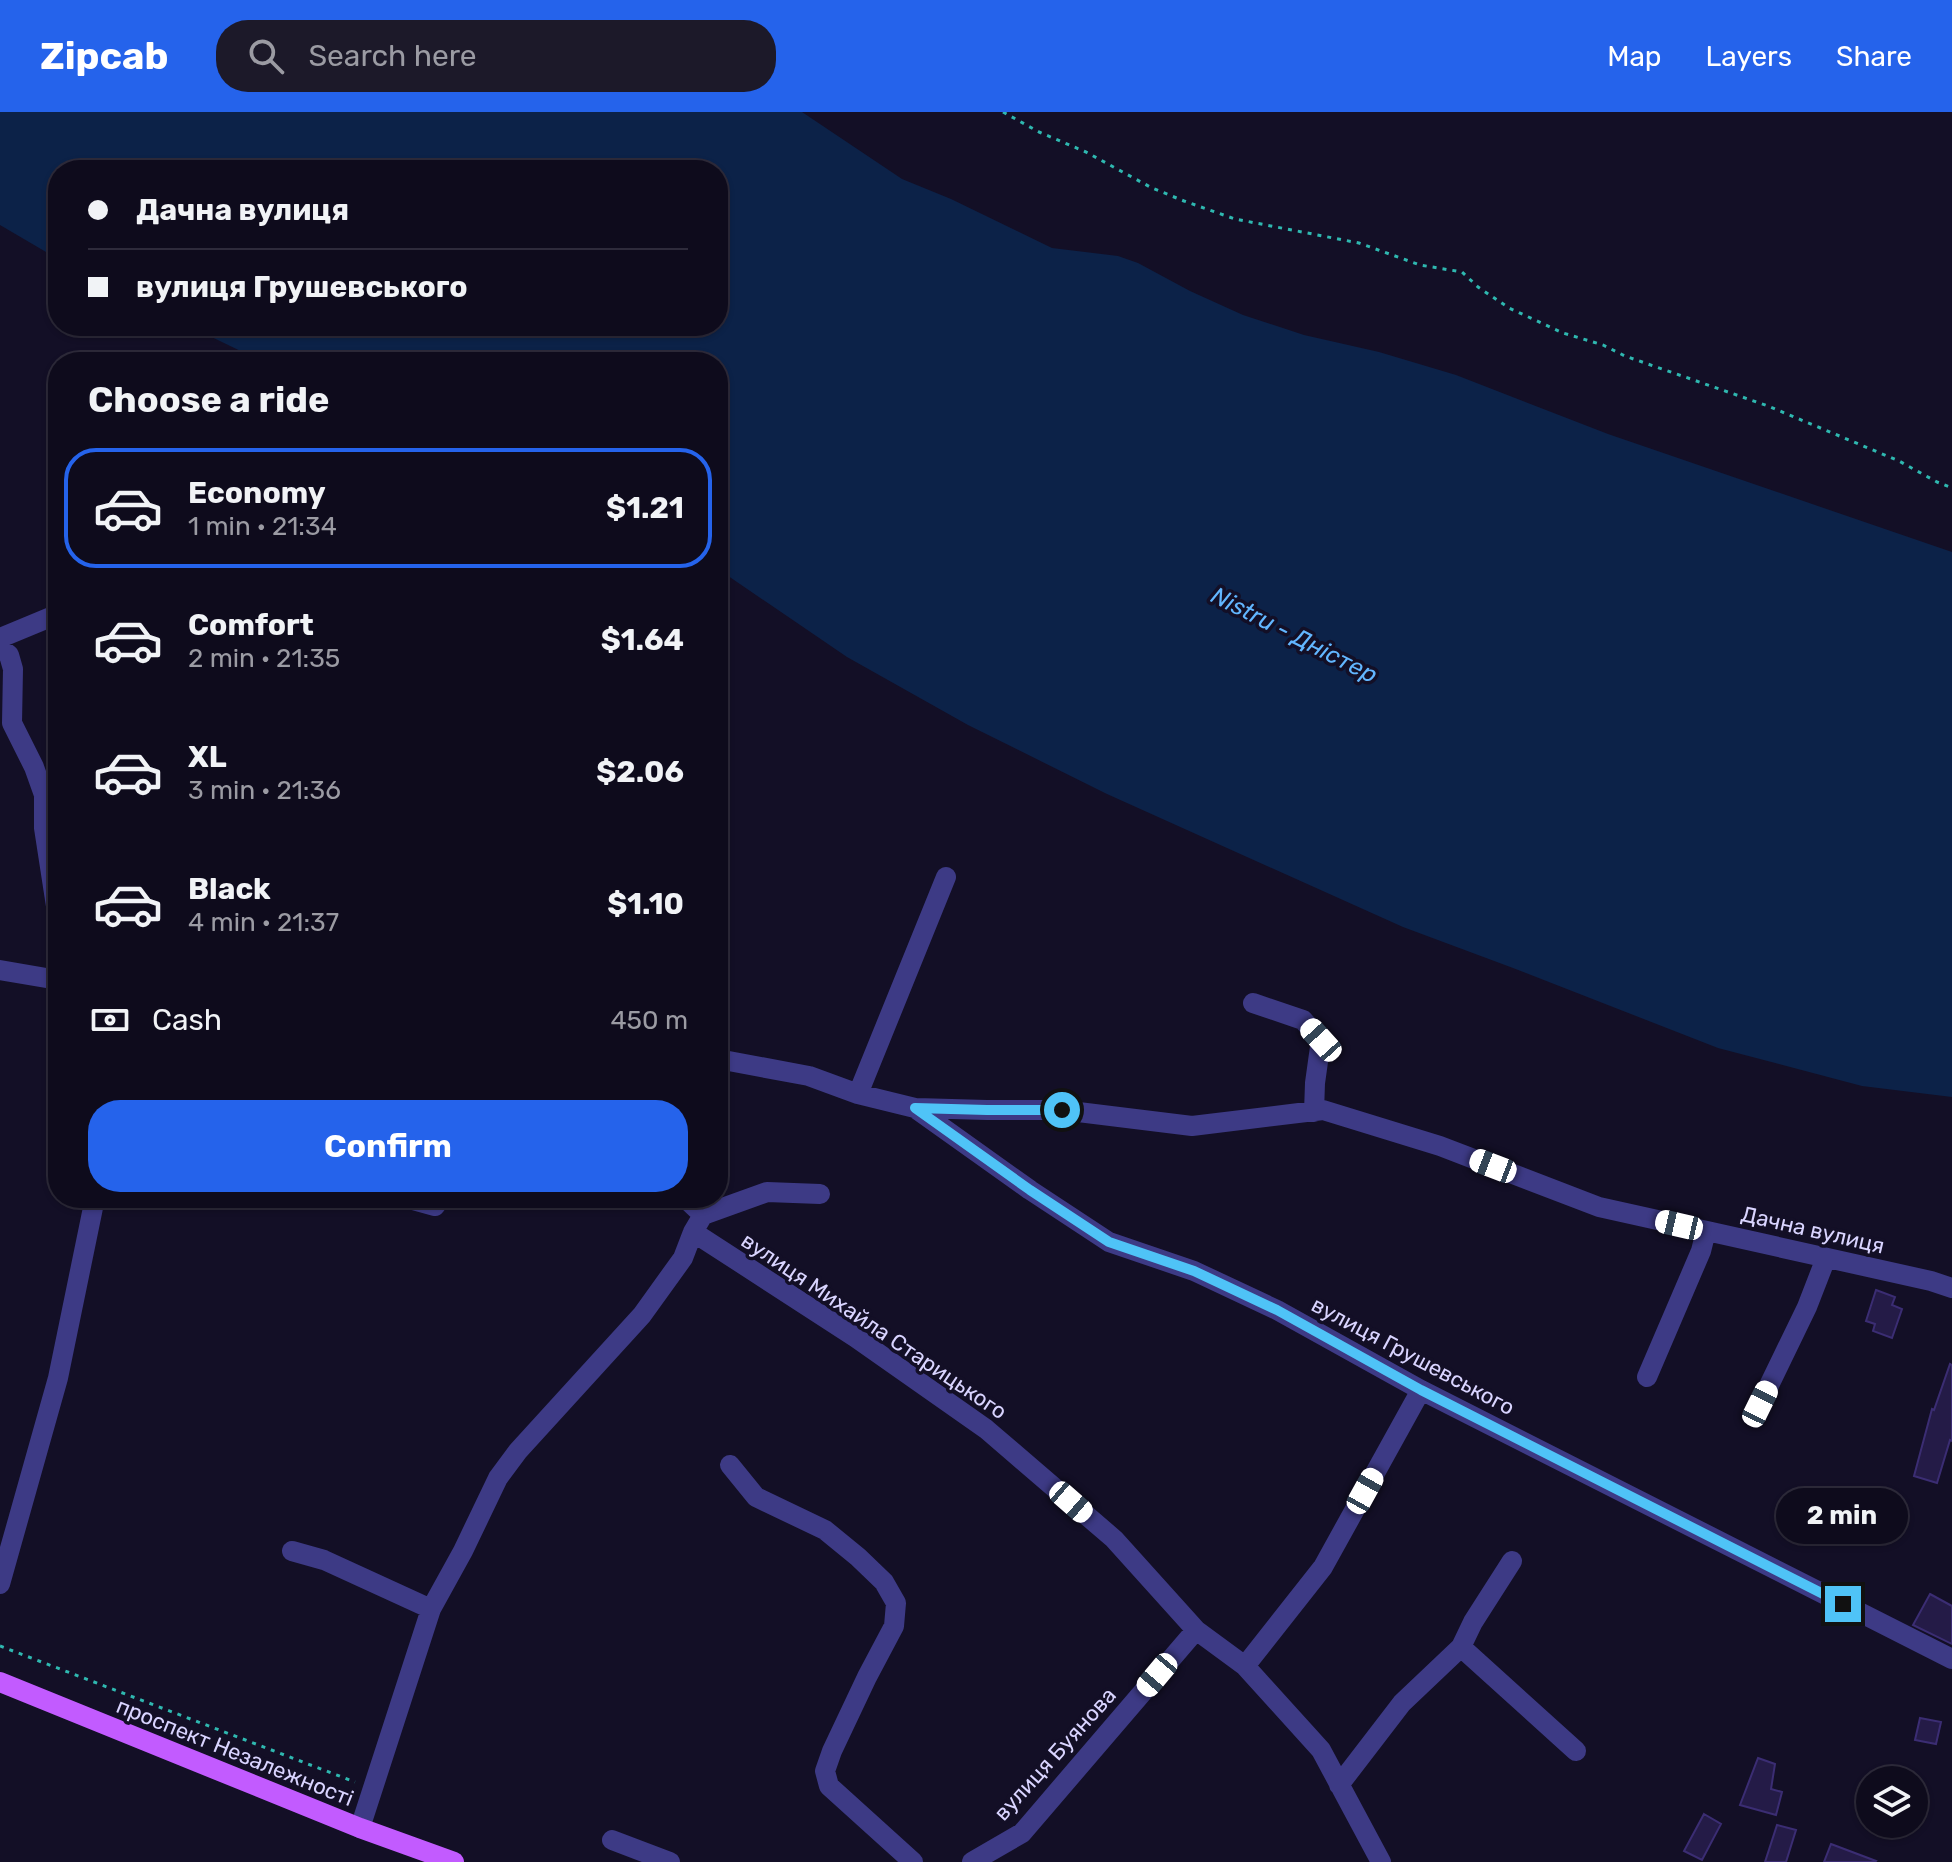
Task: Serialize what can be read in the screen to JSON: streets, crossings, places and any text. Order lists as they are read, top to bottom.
{
  "streets": {
    "main road": ["проспект Незалежності"],
    "street": [
      "Дачна вулиця",
      "вулиця Михайла Старицького",
      "вулиця Грушевського",
      "вулиця Буянова"
    ]
  },
  "crossings": [
    ["Дачна вулиця", "вулиця Грушевського"],
    ["вулиця Михайла Старицького", "вулиця Буянова"]
  ],
  "water": ["Nistru - Дністер"],
  "page": {
    "header": "Zipcab",
    "search": "Search here",
    "nav": ["Map", "Layers", "Share"],
    "banner": ["Дачна вулиця", "вулиця Грушевського"],
    "heading": "Choose a ride",
    "list": [
      {
        "name": "Economy",
        "note": "1 min · 21:34",
        "value": "$1.21"
      },
      {
        "name": "Comfort",
        "note": "2 min · 21:35",
        "value": "$1.64"
      },
      {
        "name": "XL",
        "note": "3 min · 21:36",
        "value": "$2.06"
      },
      {
        "name": "Black",
        "note": "4 min · 21:37",
        "value": "$1.10"
      }
    ],
    "pay": ["Cash", "450 m"],
    "buttons": "Confirm",
    "bubble": "2 min"
  }
}
